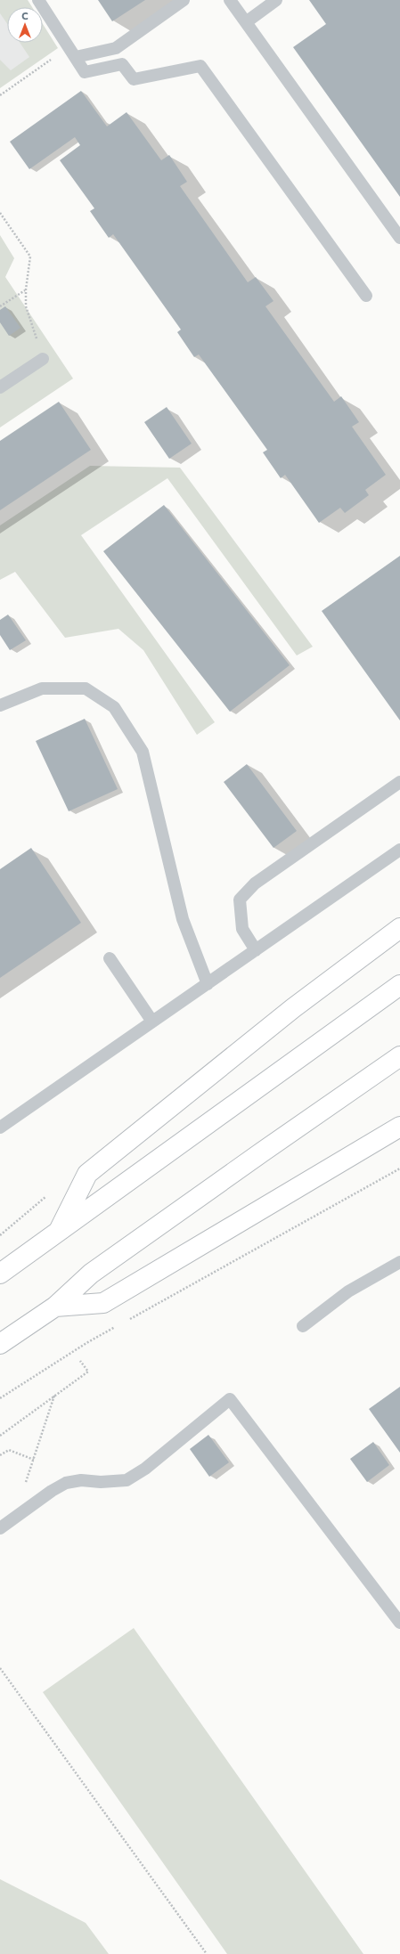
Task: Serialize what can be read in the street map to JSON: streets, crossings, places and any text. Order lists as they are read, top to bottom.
{
  "north": "top"
}
